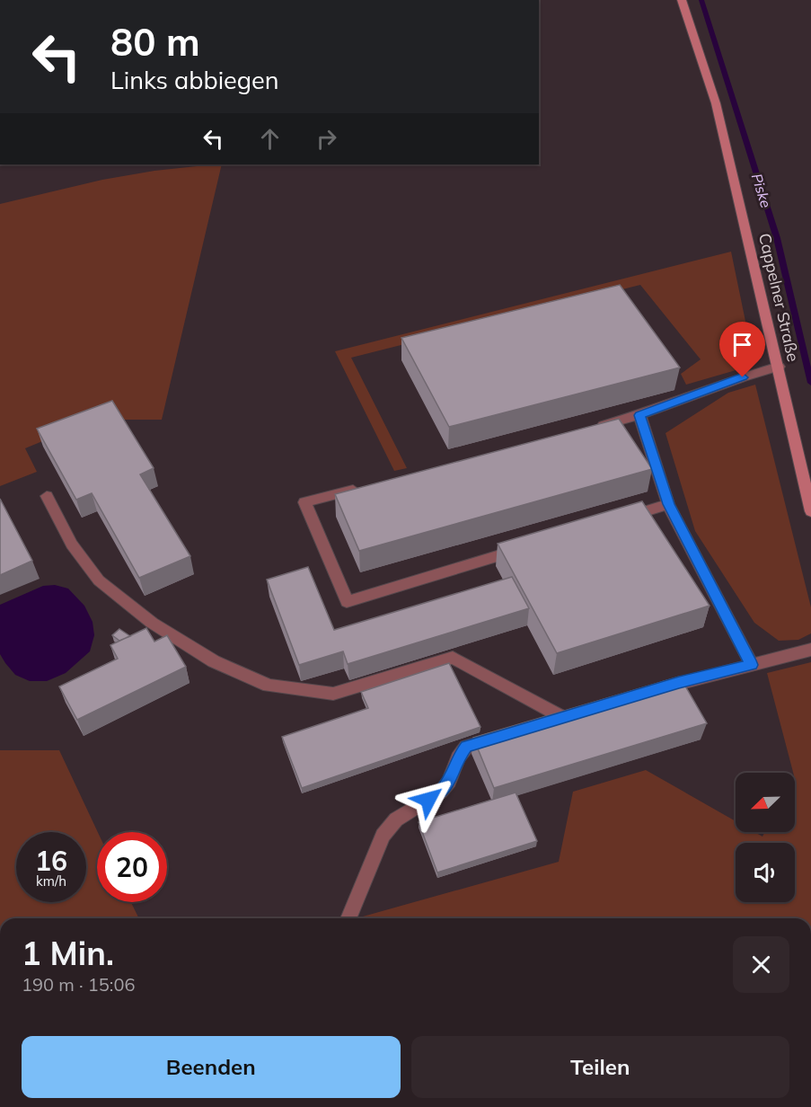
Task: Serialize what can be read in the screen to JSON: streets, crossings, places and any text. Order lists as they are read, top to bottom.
{
  "streets": {
    "street": ["Cappelner Straße"]
  },
  "water": ["Piske"],
  "north": "bottom left",
  "page": {
    "turn": ["80 m", "Links abbiegen"],
    "speed": "16 km/h",
    "limit": "20",
    "heading": ["1 Min.", "190 m · 15:06"],
    "buttons": ["Beenden", "Teilen"]
  }
}
